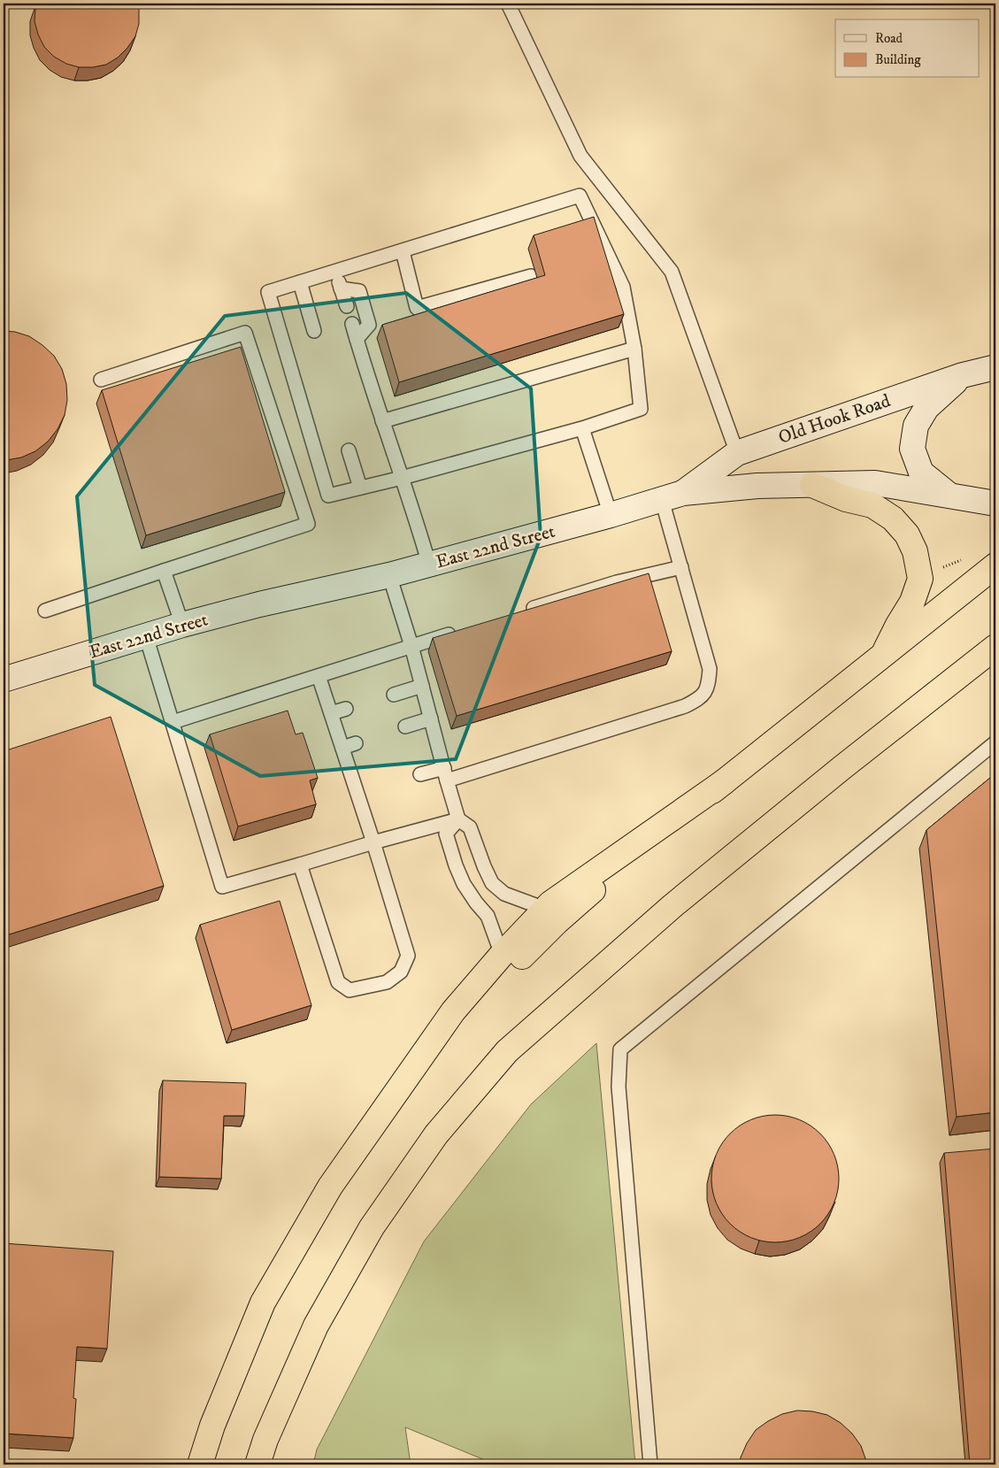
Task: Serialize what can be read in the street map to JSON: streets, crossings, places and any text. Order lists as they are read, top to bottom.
{
  "streets": {
    "street": ["Old Hook Road", "East 22nd Street"]
  },
  "crossings": [
    ["Old Hook Road", "East 22nd Street"]
  ],
  "legend": ["Road", "Building"]
}
